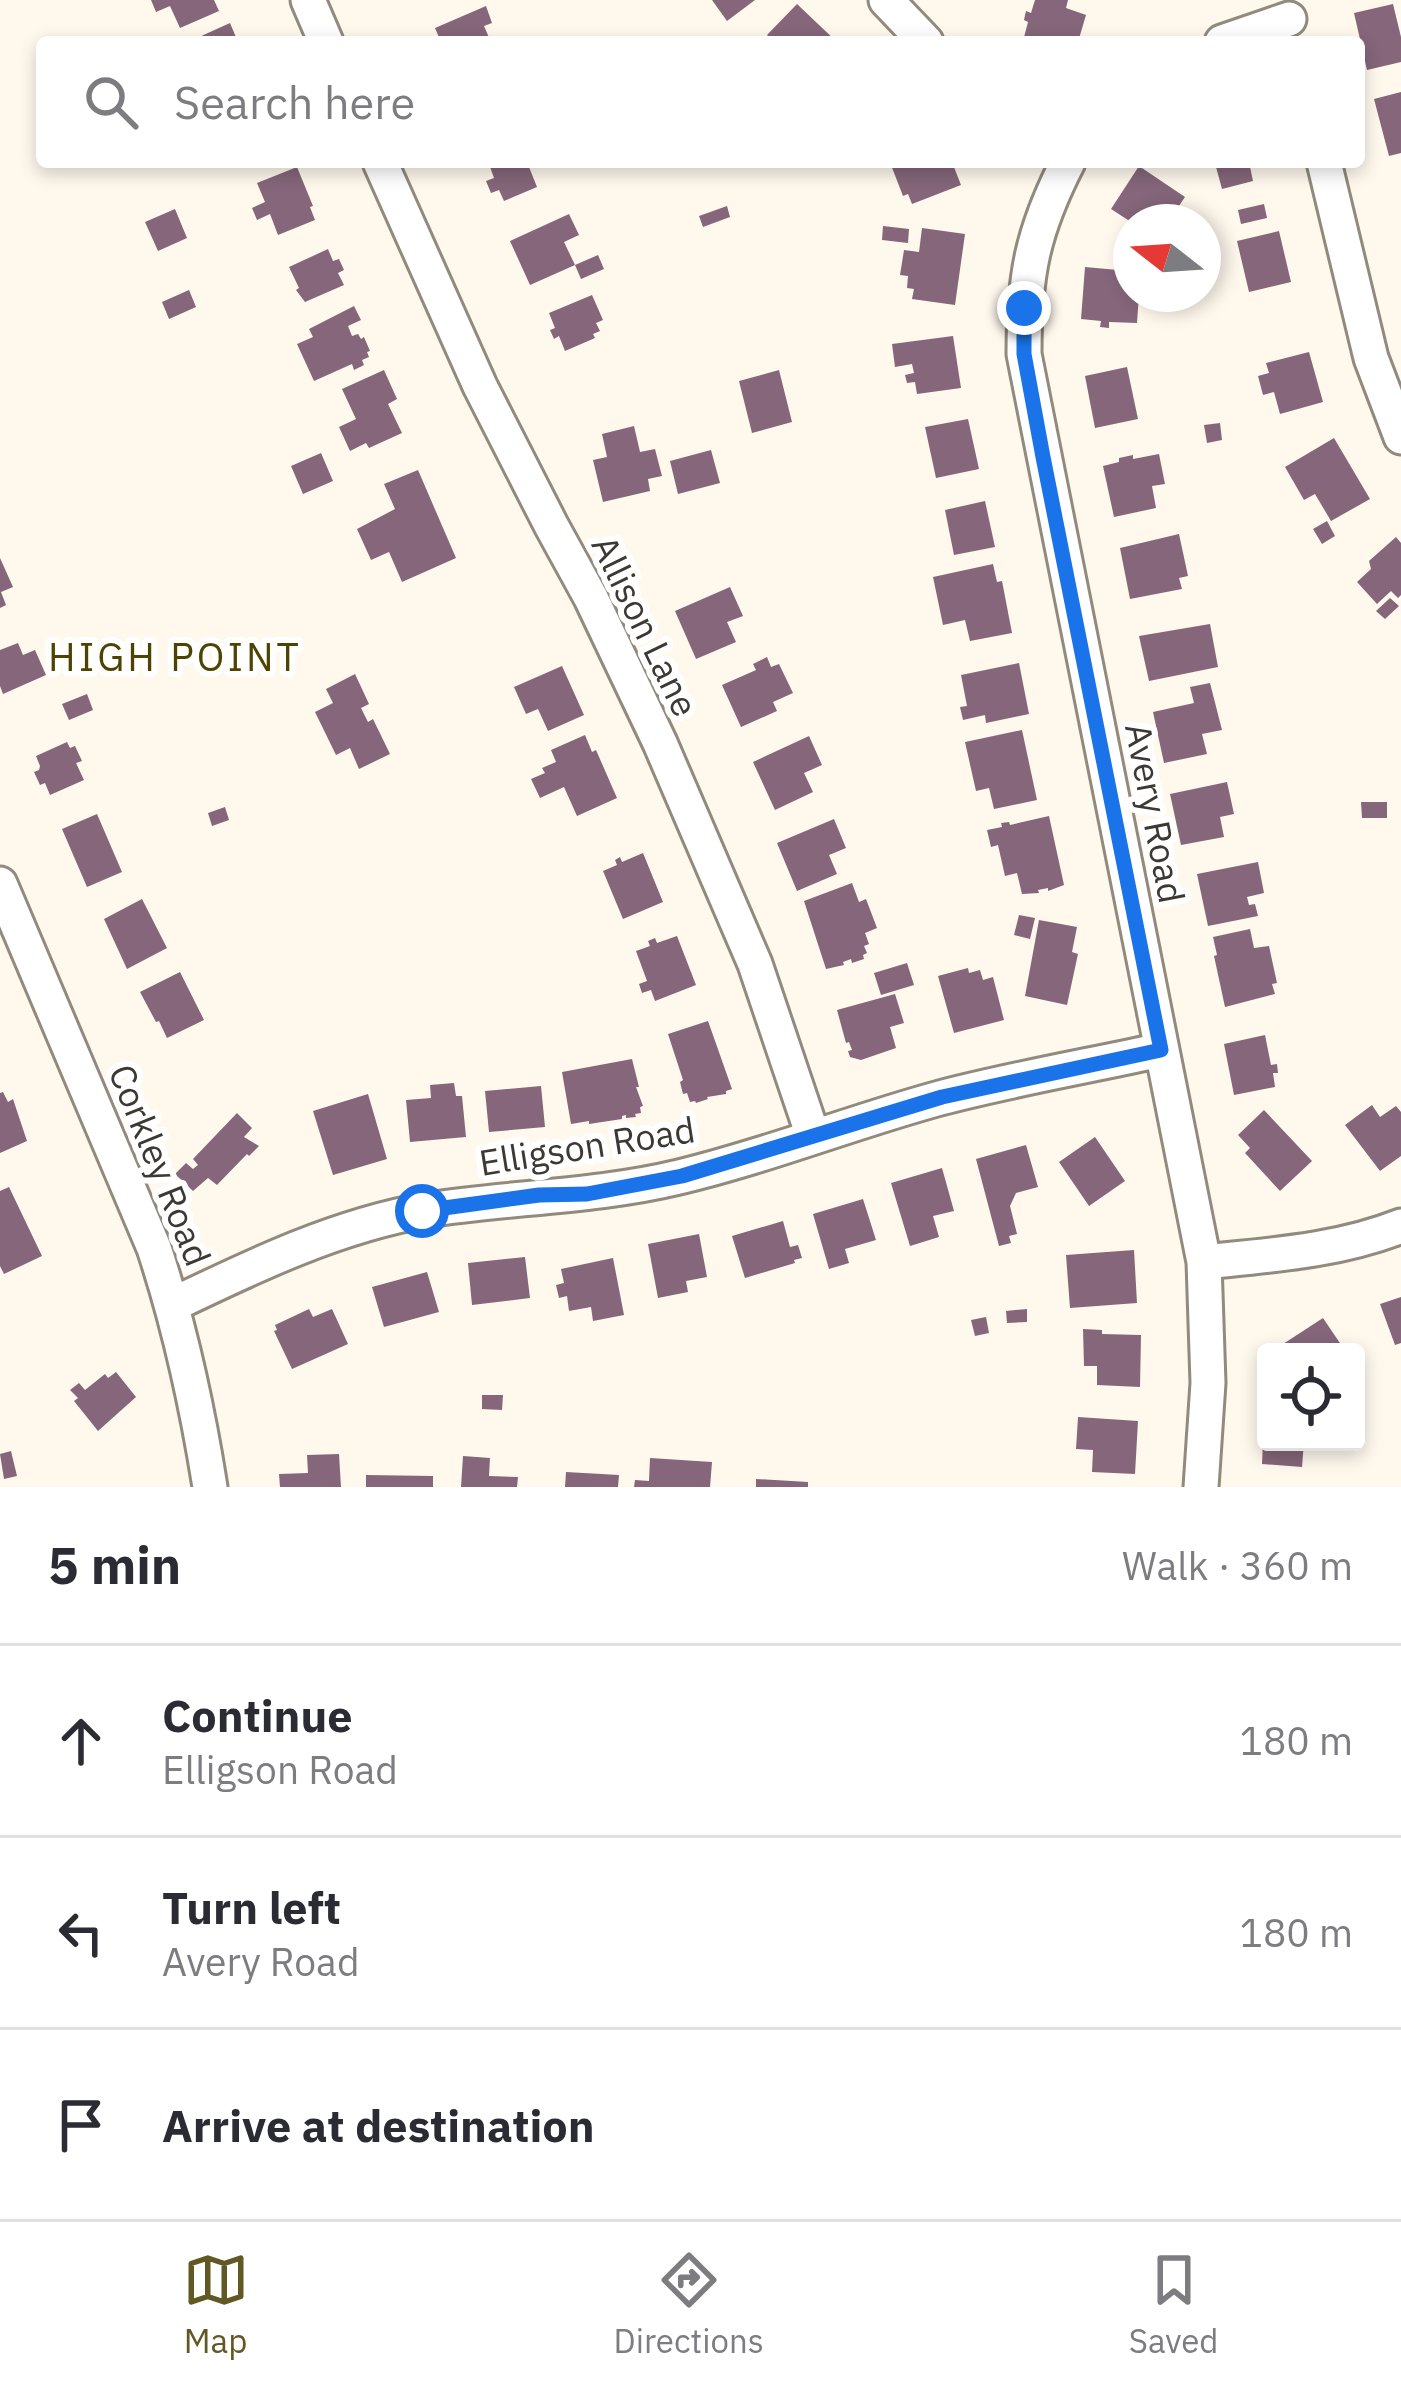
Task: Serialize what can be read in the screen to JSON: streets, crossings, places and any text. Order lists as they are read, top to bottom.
{
  "streets": {
    "street": [
      "Allison Lane",
      "Avery Road",
      "Elligson Road",
      "Corkley Road"
    ]
  },
  "crossings": [
    ["Allison Lane", "Elligson Road"],
    ["Avery Road", "Elligson Road"],
    ["Elligson Road", "Corkley Road"]
  ],
  "districts": ["HIGH POINT"],
  "north": "left",
  "page": {
    "search": "Search here",
    "heading": ["5 min", "Walk · 360 m"],
    "list": [
      ["Continue", "Elligson Road", "180 m"],
      ["Turn left", "Avery Road", "180 m"],
      "Arrive at destination"
    ],
    "nav": ["Map", "Directions", "Saved"]
  }
}
